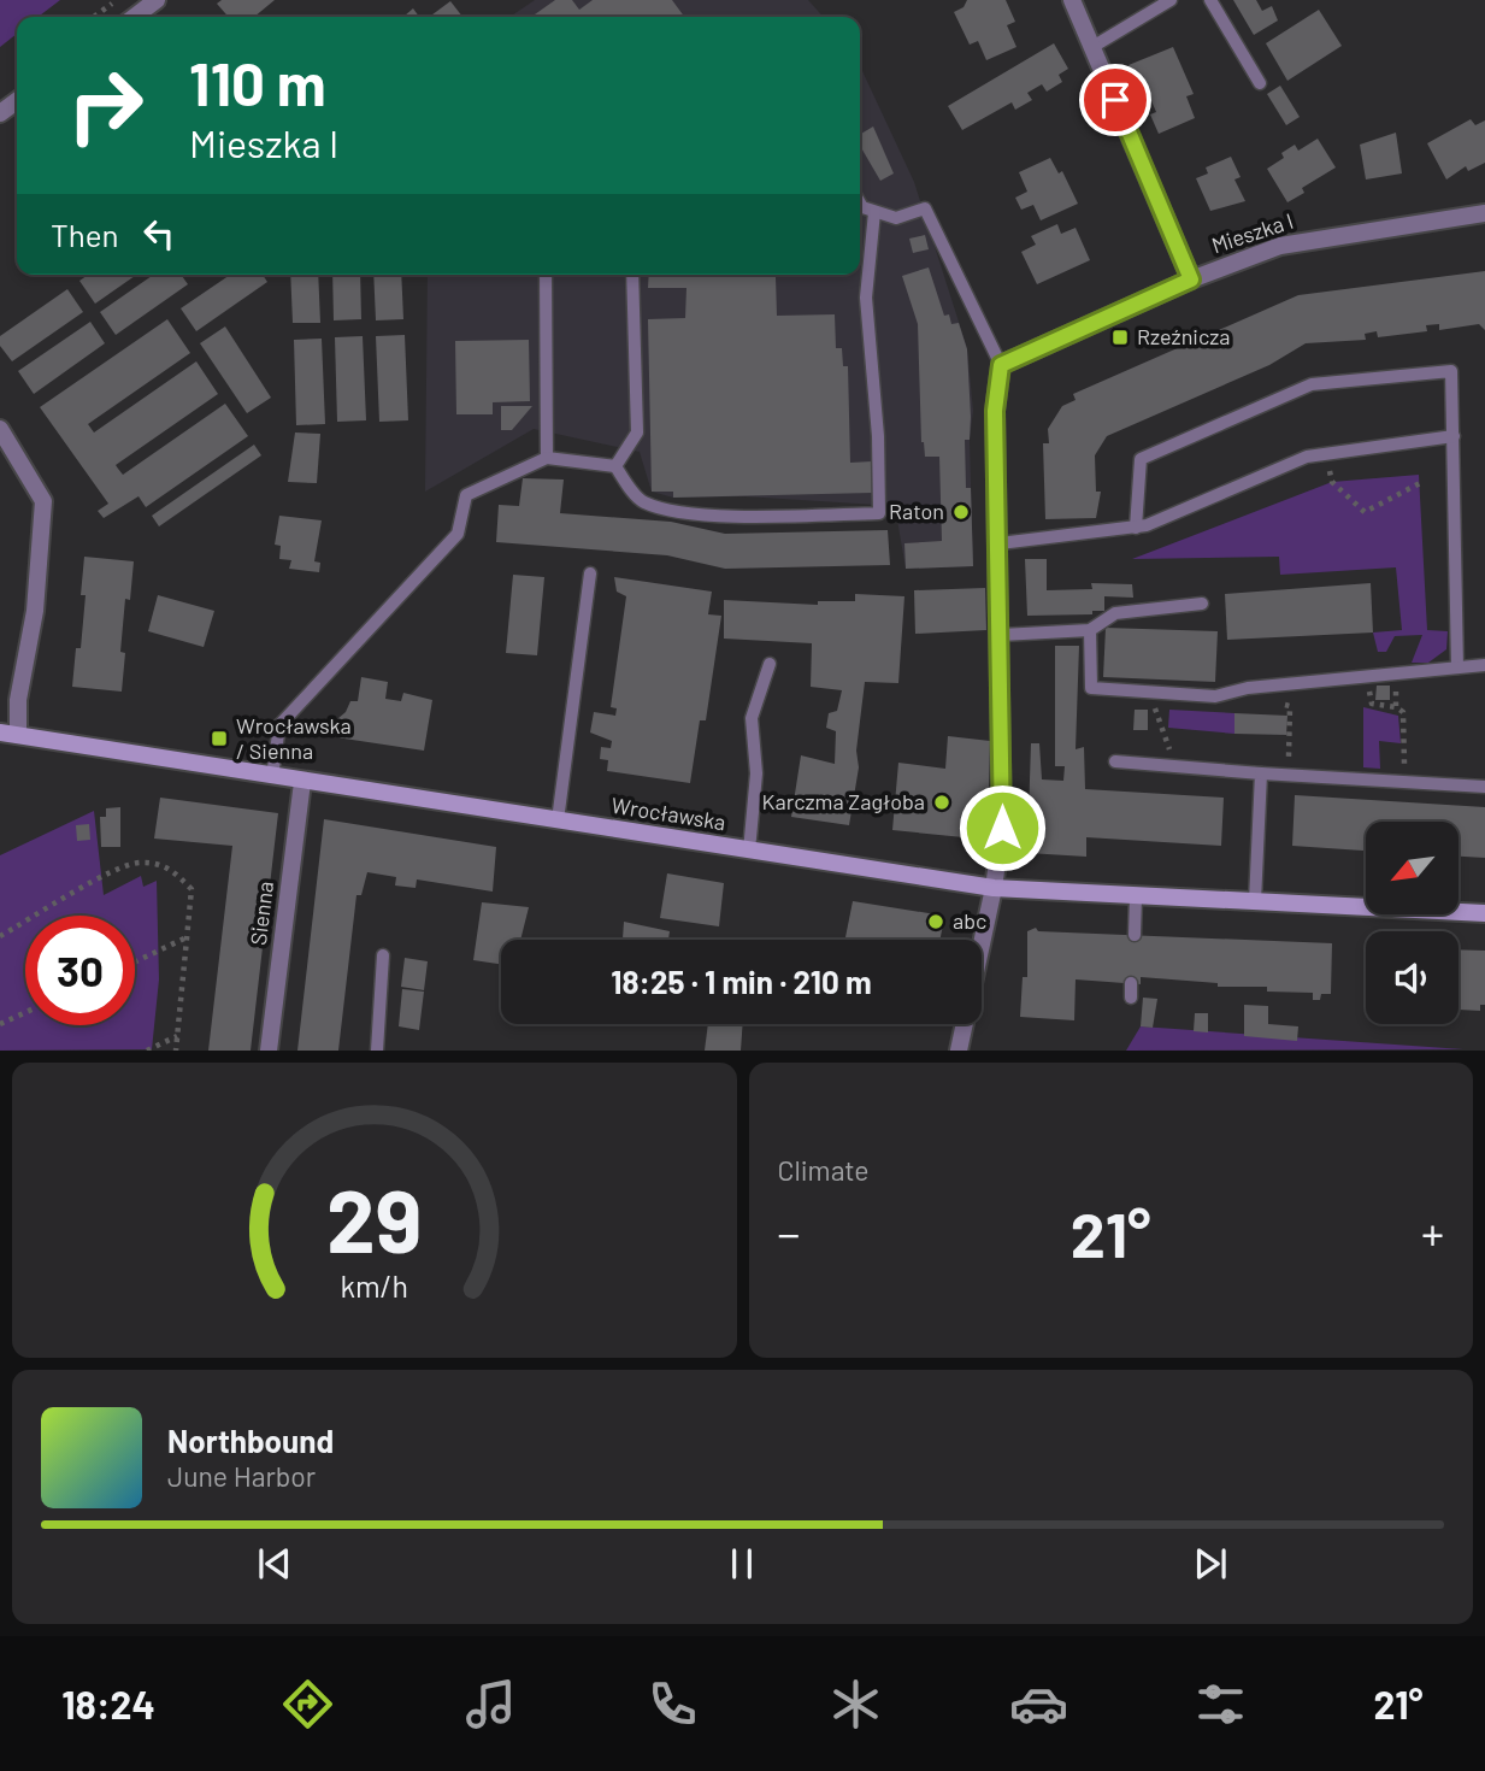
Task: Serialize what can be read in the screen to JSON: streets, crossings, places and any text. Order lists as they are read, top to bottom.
{
  "streets": {
    "main road": ["Wrocławska"],
    "street": ["Mieszka I", "Sienna"]
  },
  "crossings": [
    ["Wrocławska", "Sienna"]
  ],
  "places": {
    "transit": ["Rzeźnicza", "Wrocławska / Sienna"],
    "other": ["Raton", "Karczma Zagłoba", "abc"]
  },
  "north": "bottom left",
  "page": {
    "turn": ["110 m", "Mieszka I"],
    "then": "Then",
    "limit": "30",
    "trip": "18:25 · 1 min · 210 m",
    "tile": "Climate",
    "heat": ["−", "21°", "+"],
    "song": ["Northbound", "June Harbor"],
    "tabs": ["18:24", "21°"],
    "gauge": ["29", "km/h"]
  }
}
